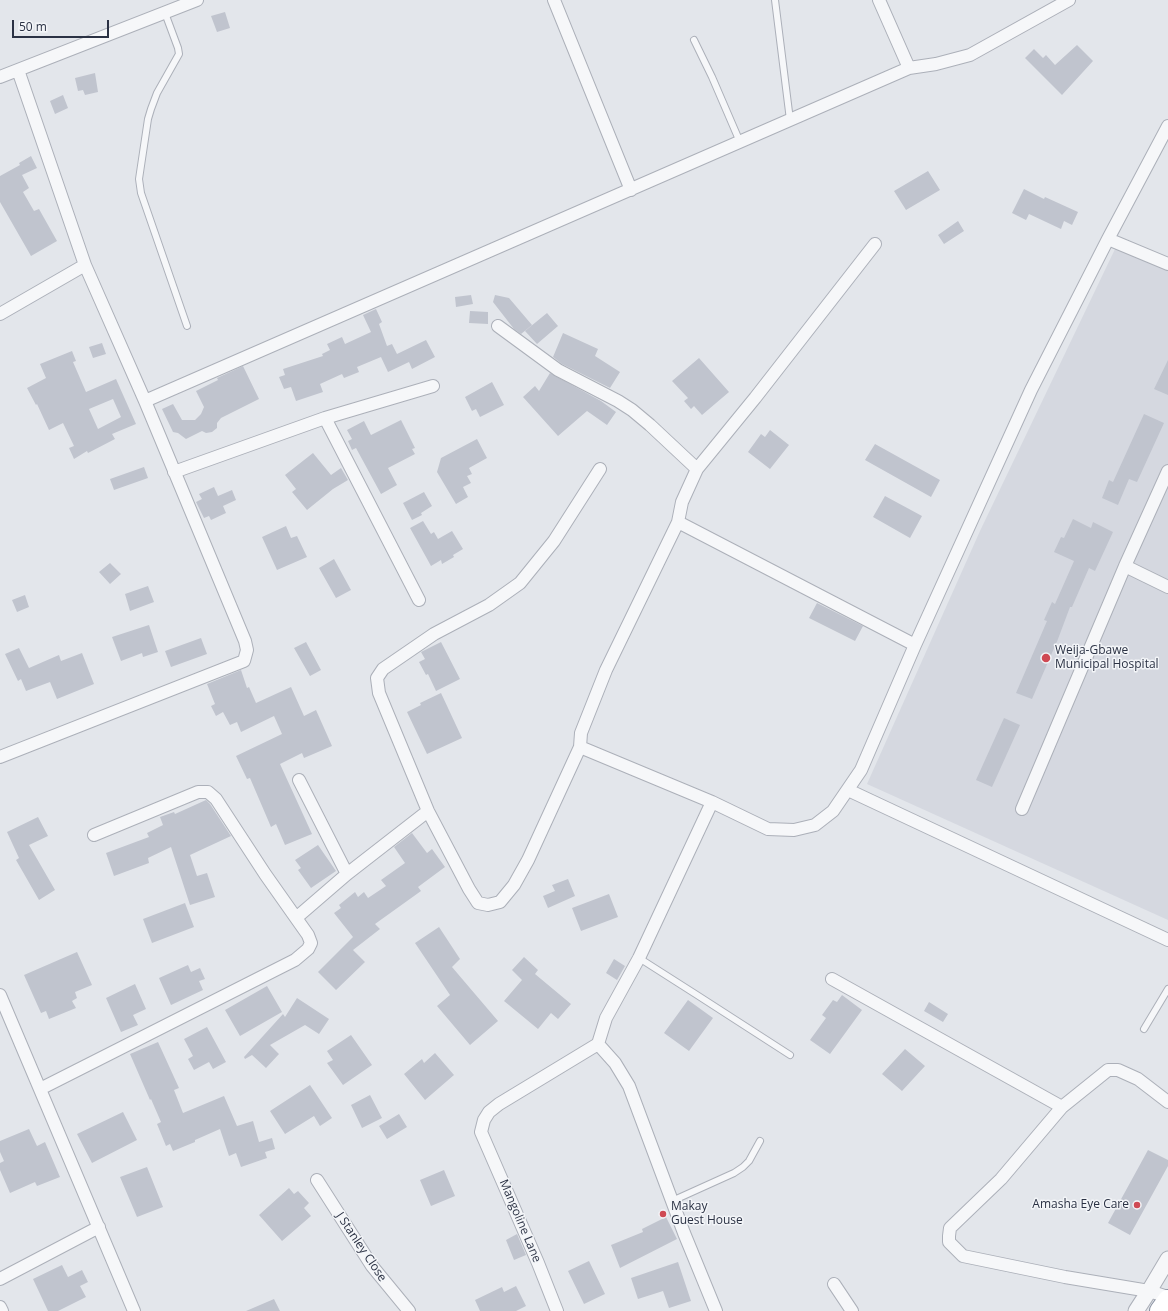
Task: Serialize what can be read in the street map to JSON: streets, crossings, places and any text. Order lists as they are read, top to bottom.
{
  "streets": {
    "street": ["Mangoline Lane", "J Stanley Close"]
  },
  "places": ["Weija-Gbawe Municipal Hospital", "Amasha Eye Care", "Makay Guest House"],
  "scale_bar": "50 m"
}
